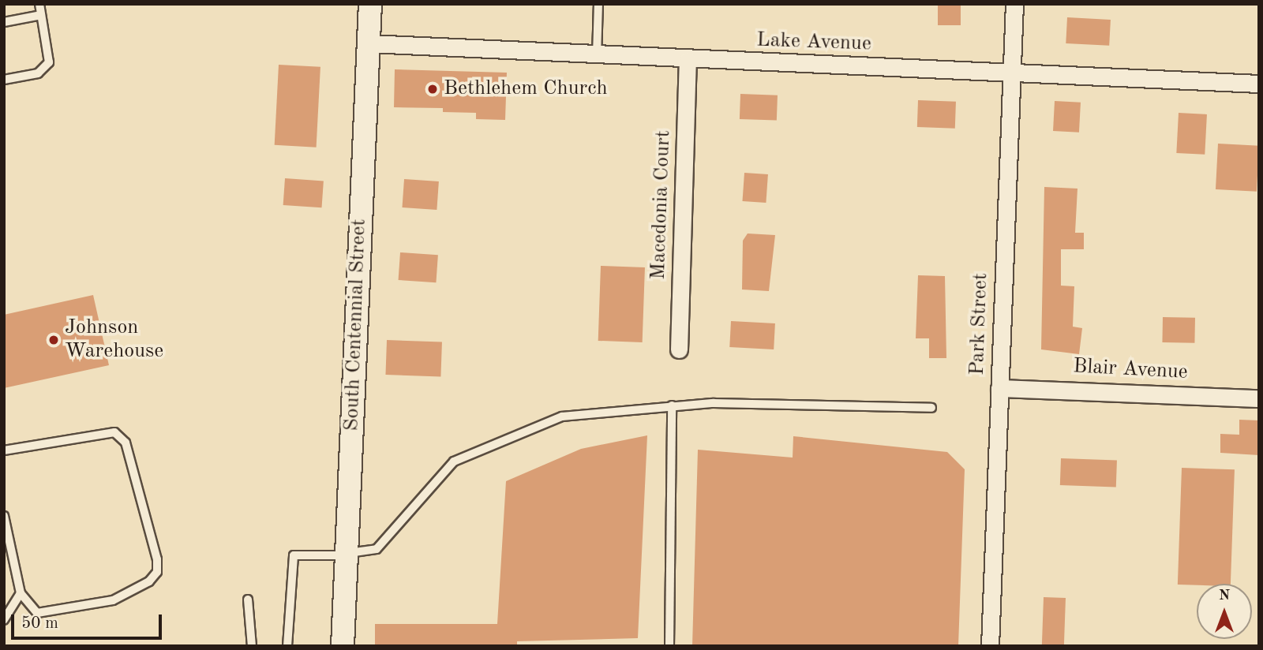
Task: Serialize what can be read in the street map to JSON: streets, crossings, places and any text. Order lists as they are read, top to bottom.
{
  "streets": {
    "street": [
      "Lake Avenue",
      "Macedonia Court",
      "Park Street",
      "South Centennial Street",
      "Blair Avenue"
    ]
  },
  "crossings": [
    ["Lake Avenue", "Macedonia Court"],
    ["Lake Avenue", "Park Street"],
    ["Lake Avenue", "South Centennial Street"],
    ["Park Street", "Blair Avenue"]
  ],
  "places": ["Bethlehem Church", "Johnson Warehouse"],
  "scale_bar": "50 m",
  "north": "top"
}
